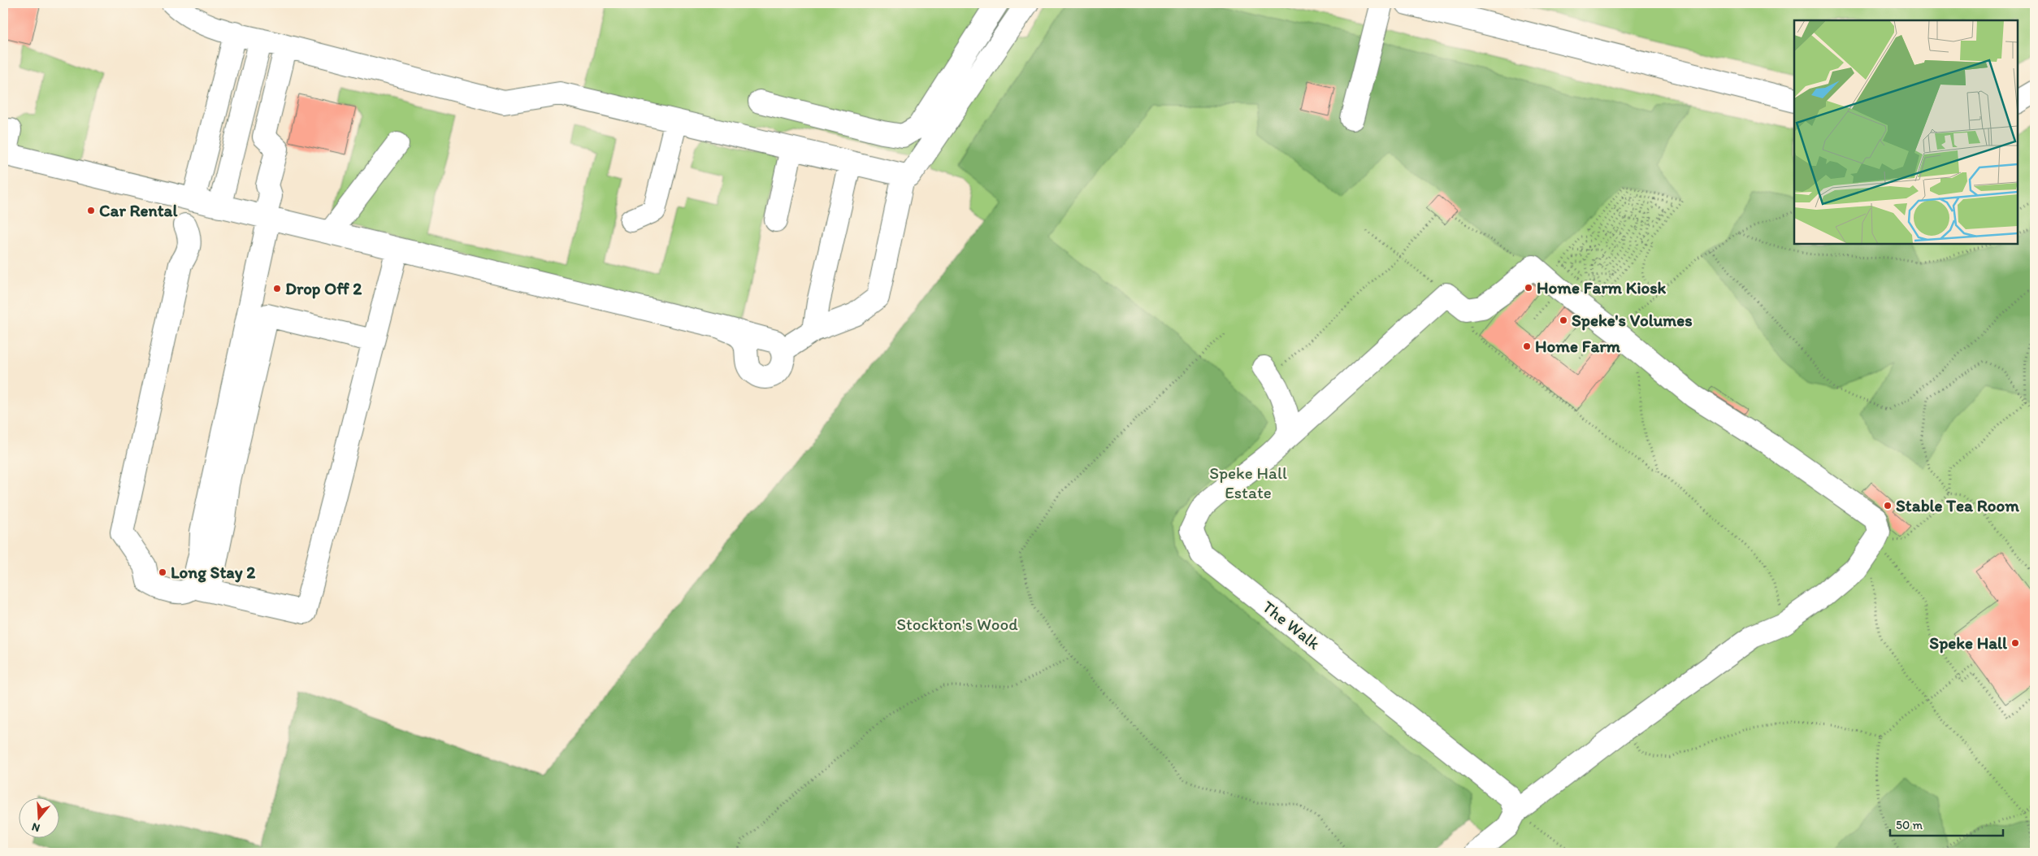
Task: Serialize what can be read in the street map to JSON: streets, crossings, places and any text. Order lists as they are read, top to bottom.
{
  "streets": {
    "street": ["The Walk"]
  },
  "parks": ["Speke Hall Estate", "Stockton's Wood"],
  "places": [
    "Car Rental",
    "Home Farm Kiosk",
    "Drop Off 2",
    "Speke's Volumes",
    "Home Farm",
    "Stable Tea Room",
    "Long Stay 2",
    "Speke Hall"
  ],
  "scale_bar": "50 m",
  "north": "bottom"
}
